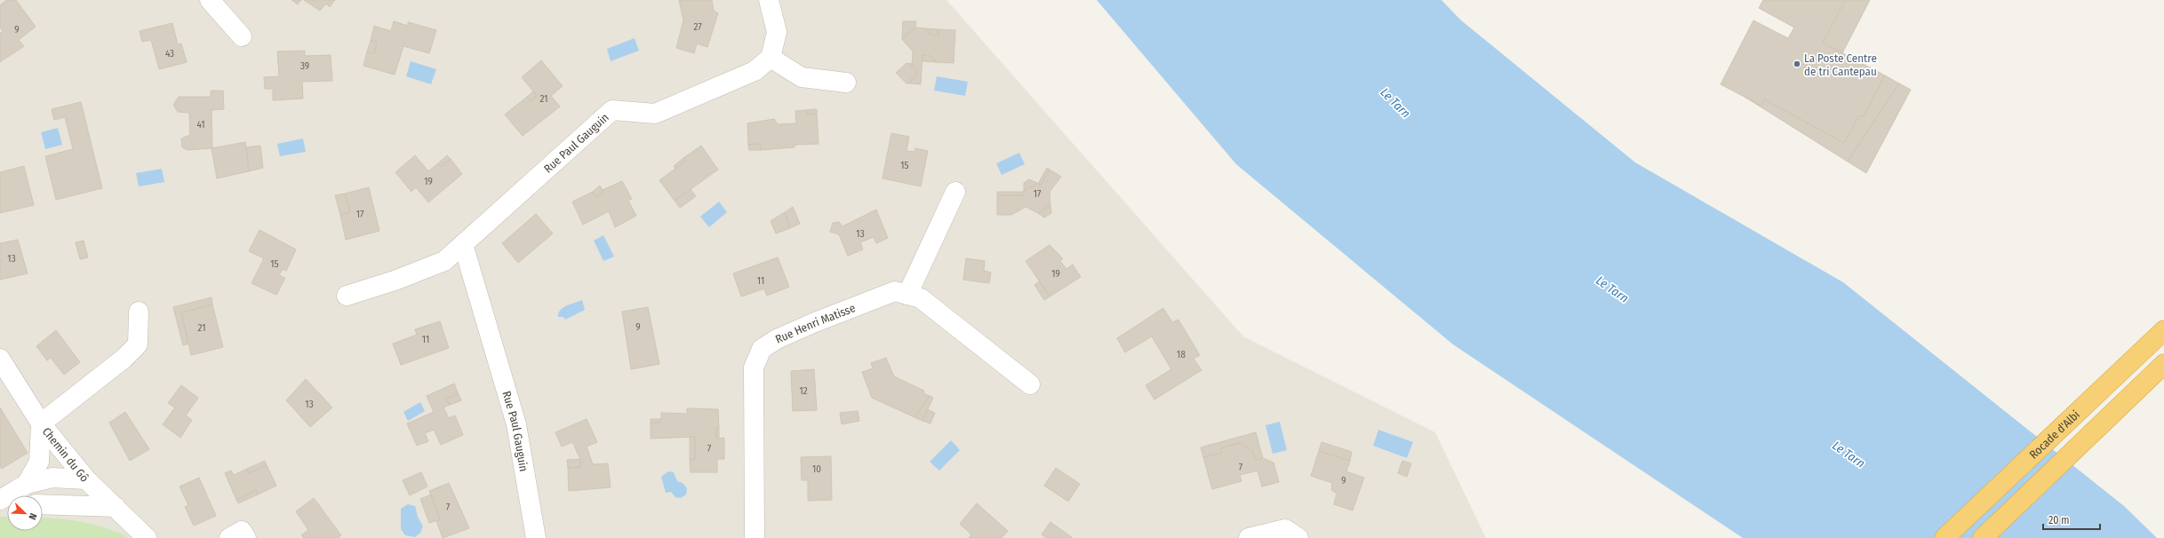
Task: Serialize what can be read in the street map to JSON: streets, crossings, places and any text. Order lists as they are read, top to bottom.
{
  "streets": {
    "highway": ["Rocade d'Albi"],
    "street": ["Rue Paul Gauguin", "Rue Henri Matisse", "Chemin du Gô"]
  },
  "water": ["Le Tarn"],
  "places": ["La Poste Centre de tri Cantepau"],
  "house_numbers": [
    "27",
    "9",
    "43",
    "39",
    "21",
    "41",
    "15",
    "19",
    "17",
    "17",
    "13",
    "13",
    "15",
    "19",
    "11",
    "9",
    "21",
    "11",
    "18",
    "12",
    "13",
    "7",
    "7",
    "10",
    "9",
    "7"
  ],
  "scale_bar": "20 m",
  "north": "bottom right"
}
